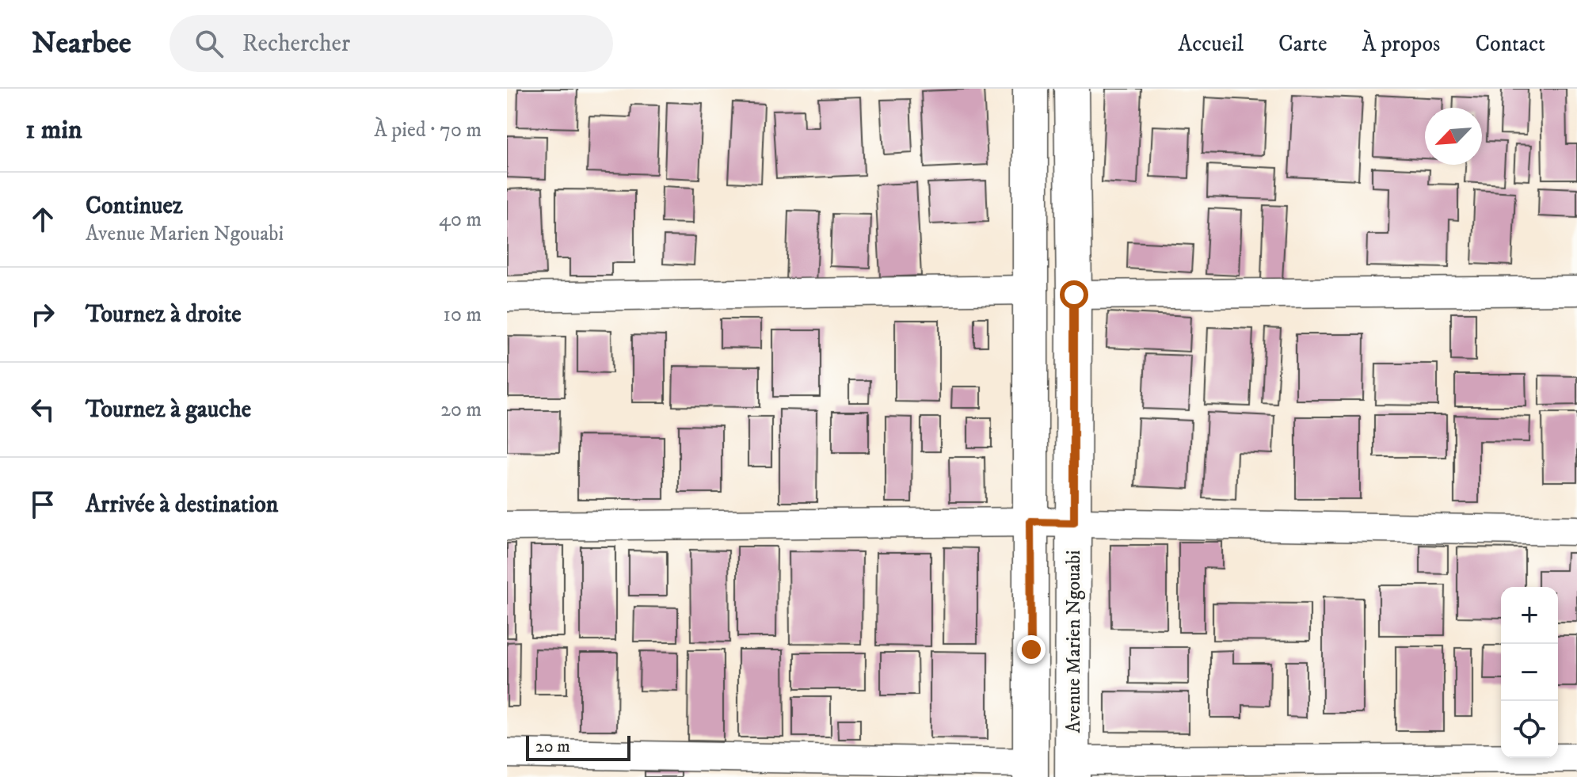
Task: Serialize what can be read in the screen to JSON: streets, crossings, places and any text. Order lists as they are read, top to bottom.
{
  "streets": {
    "main road": ["Avenue Marien Ngouabi"]
  },
  "scale_bar": "20 m",
  "north": "bottom left",
  "page": {
    "header": "Nearbee",
    "search": "Rechercher",
    "nav": [
      "Accueil",
      "Carte",
      "À propos",
      "Contact"
    ],
    "heading": ["1 min", "À pied · 70 m"],
    "list": [
      ["Continuez", "Avenue Marien Ngouabi", "40 m"],
      ["Tournez à droite", "10 m"],
      ["Tournez à gauche", "20 m"],
      "Arrivée à destination"
    ],
    "map_buttons": ["+", "−"],
    "scale": "20 m"
  }
}
